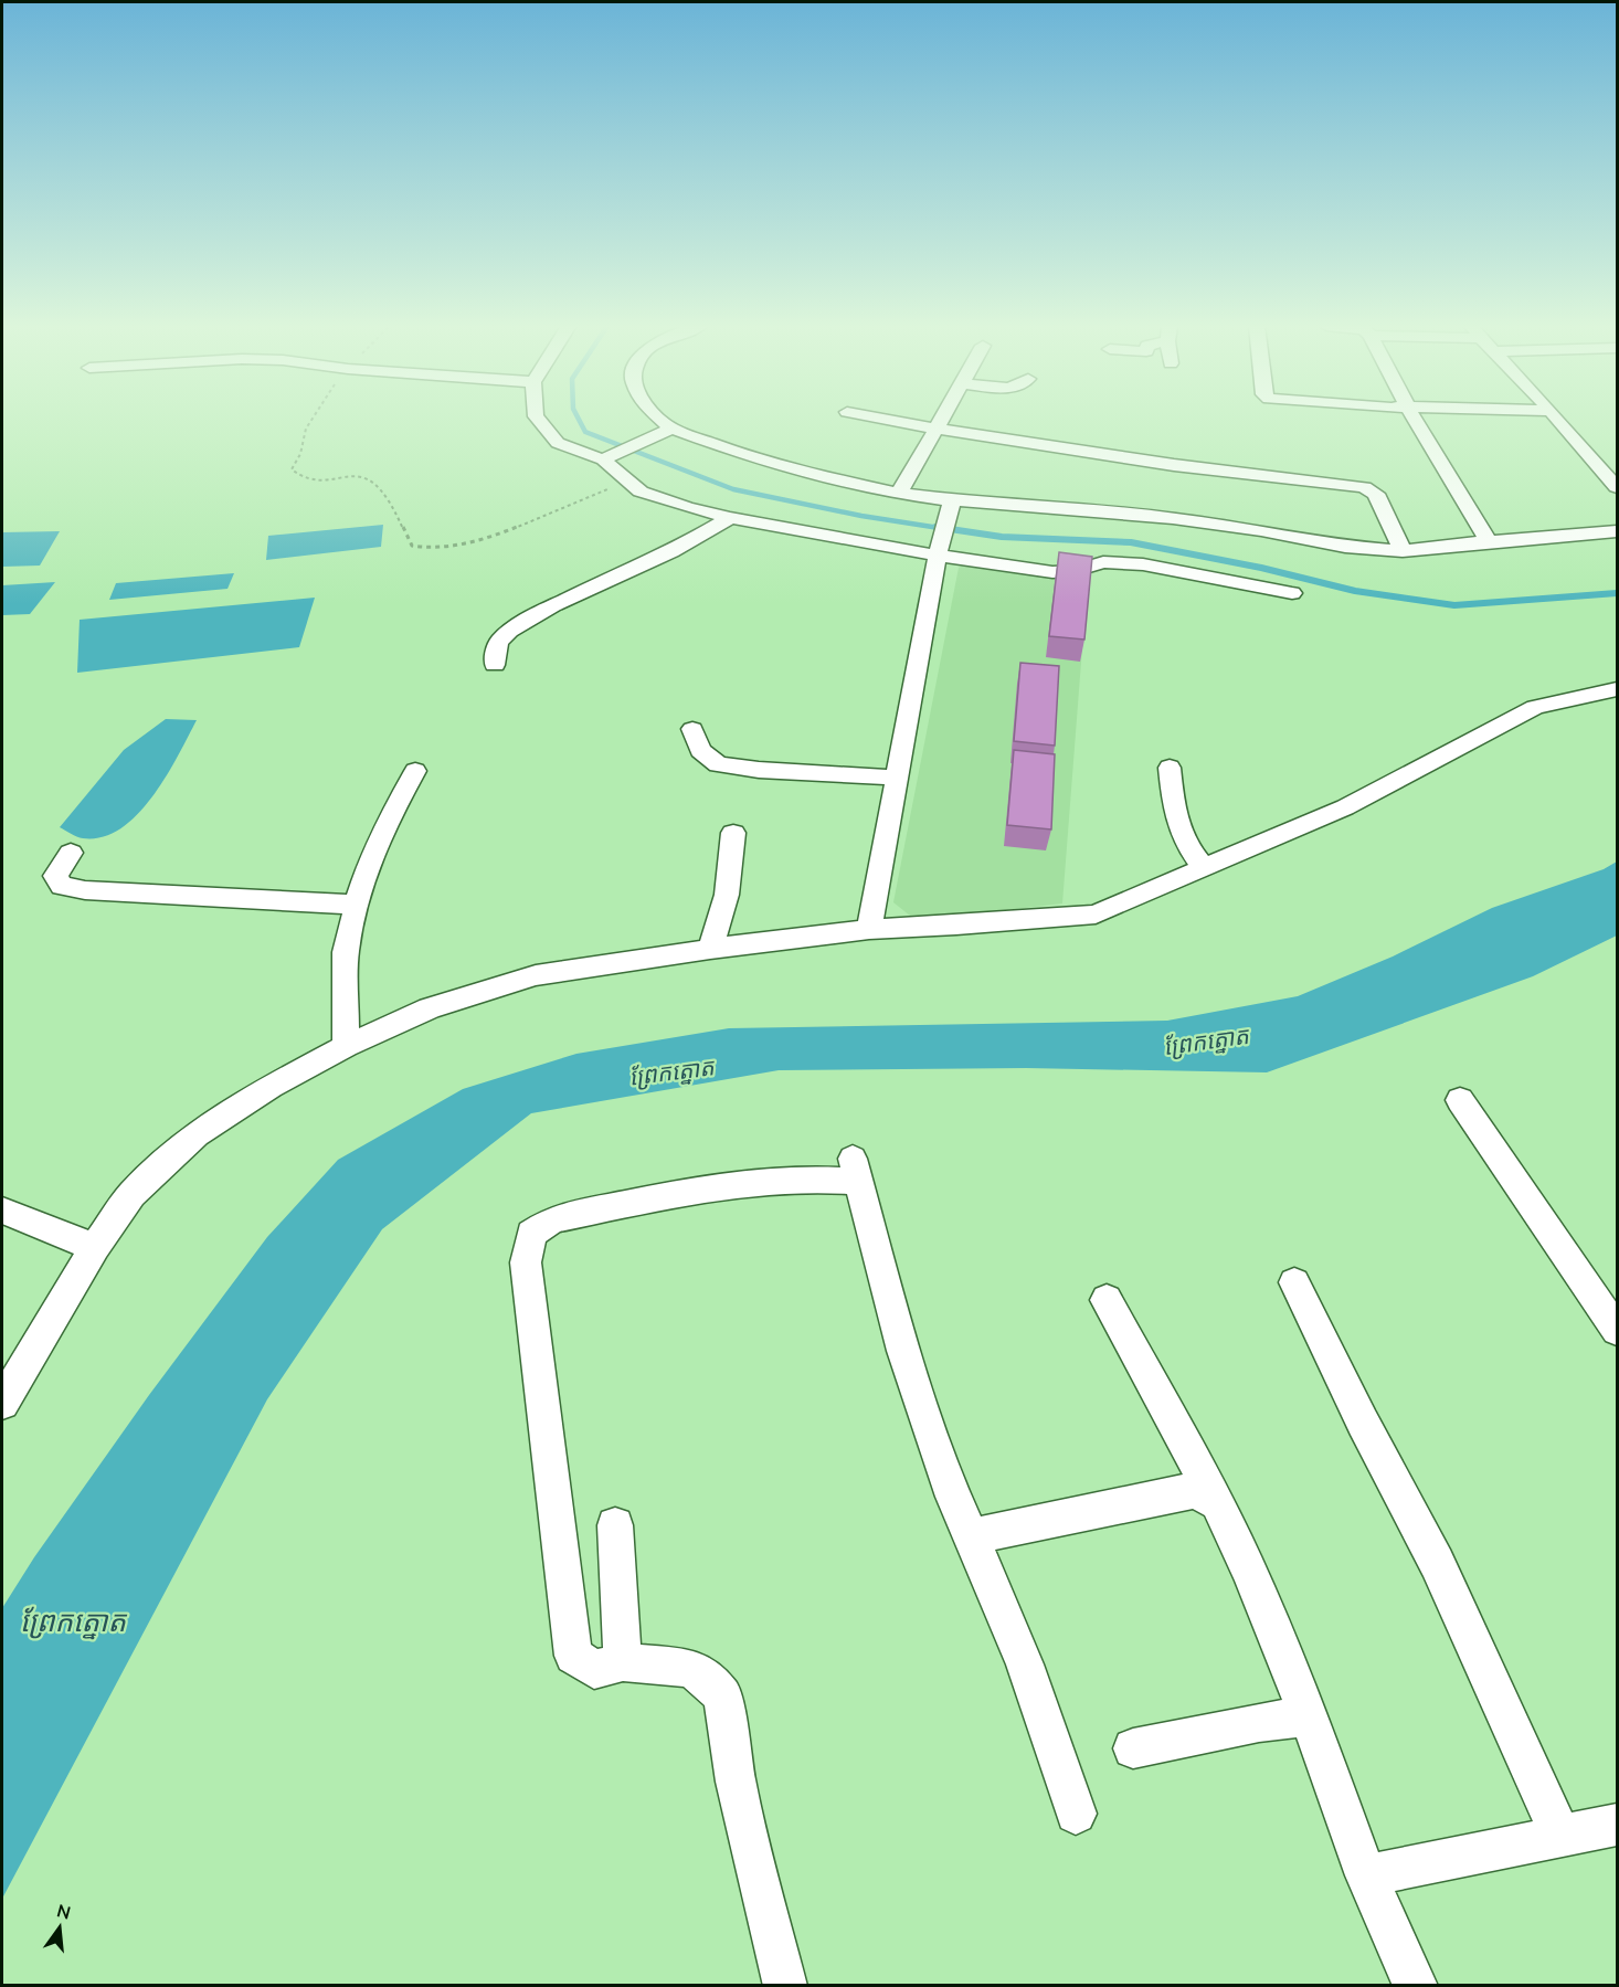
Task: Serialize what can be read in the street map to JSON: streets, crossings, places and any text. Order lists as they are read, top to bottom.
{
  "water": ["ព្រែកត្នោត"],
  "north": "top"
}
